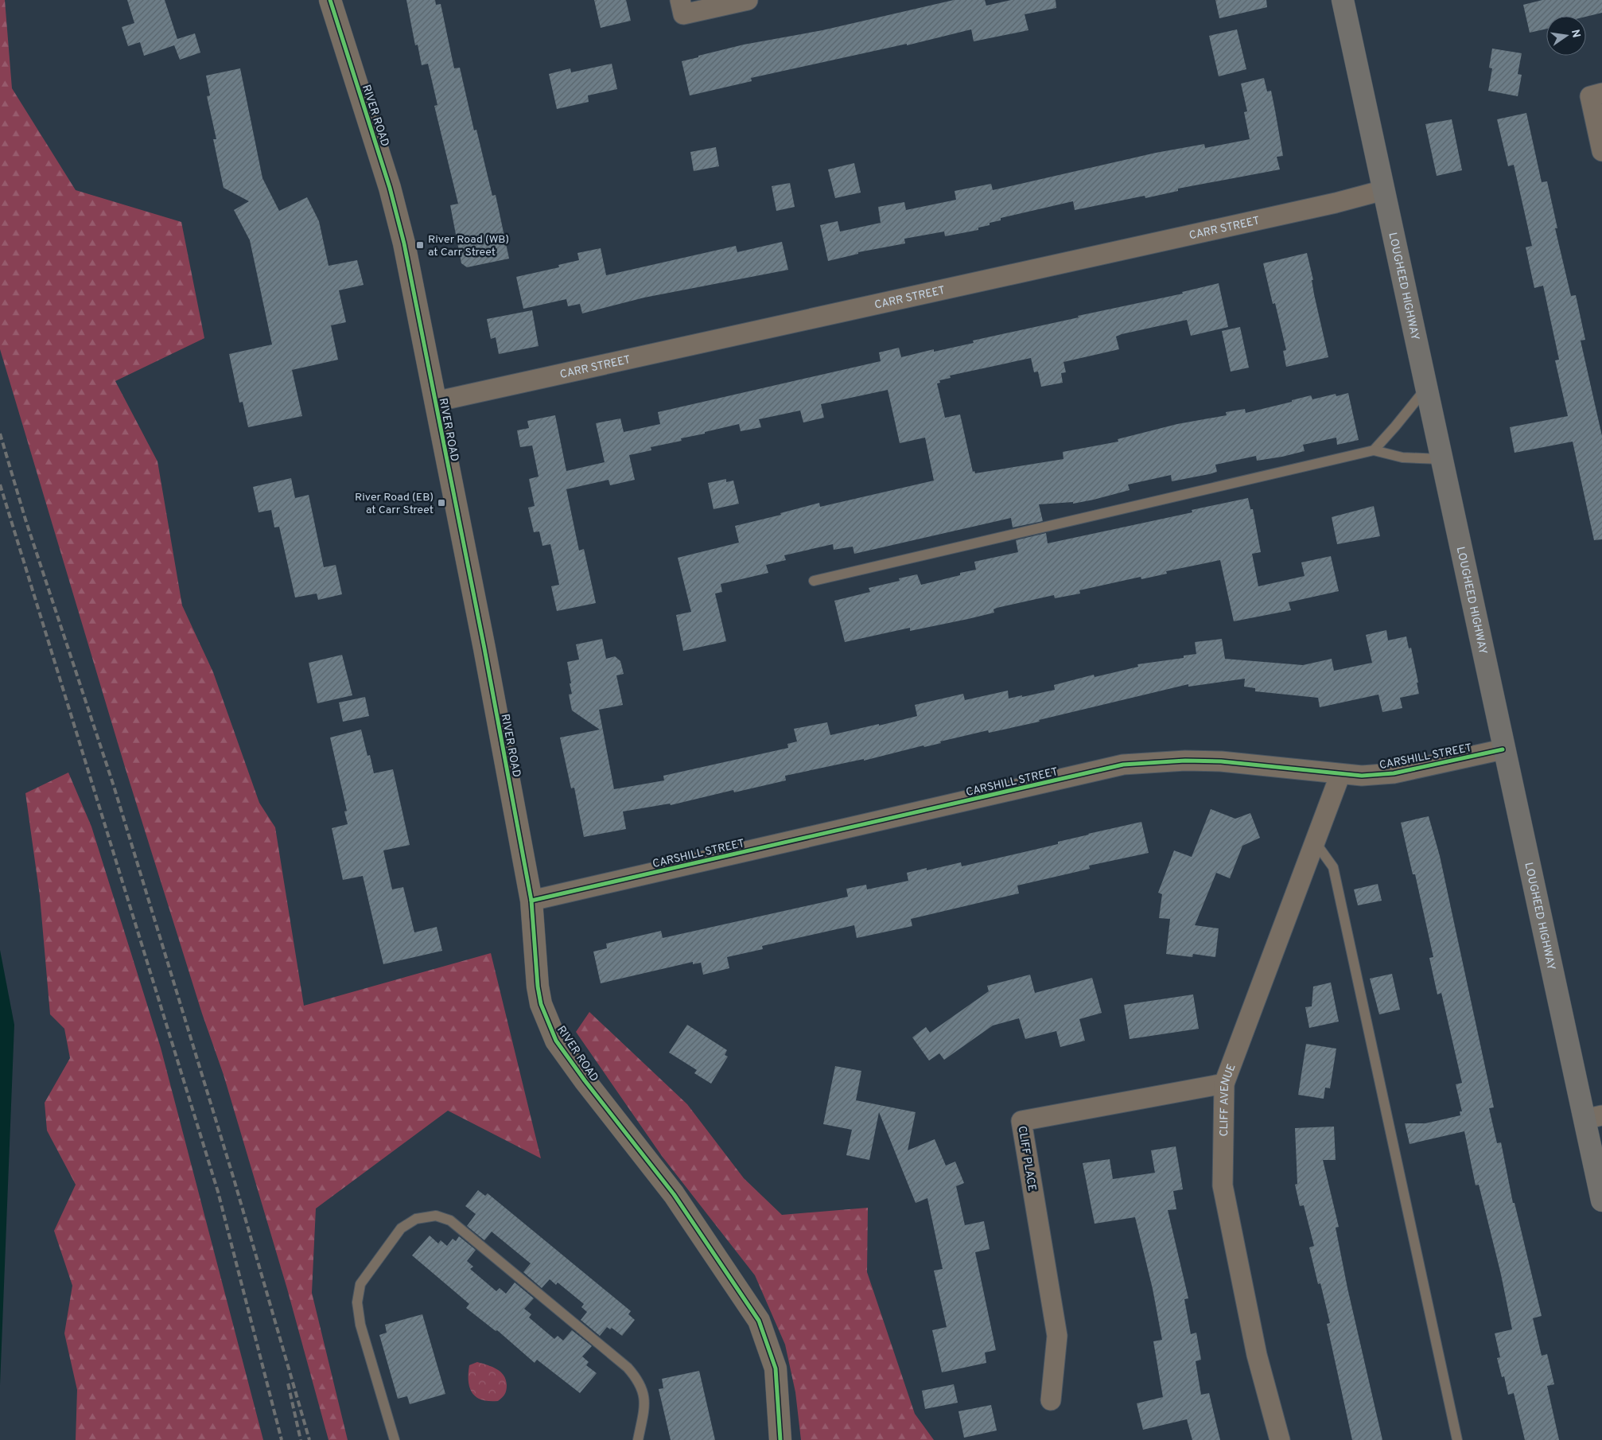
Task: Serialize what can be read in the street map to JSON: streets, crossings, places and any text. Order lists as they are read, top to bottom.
{
  "streets": {
    "highway": ["LOUGHEED HIGHWAY"],
    "street": [
      "RIVER ROAD",
      "CARR STREET",
      "CARSHILL STREET",
      "CLIFF AVENUE",
      "CLIFF PLACE"
    ]
  },
  "crossings": [
    ["RIVER ROAD", "CARR STREET"],
    ["RIVER ROAD", "CARSHILL STREET"],
    ["CARR STREET", "LOUGHEED HIGHWAY"],
    ["LOUGHEED HIGHWAY", "CARSHILL STREET"],
    ["CARSHILL STREET", "CLIFF AVENUE"],
    ["CLIFF AVENUE", "CLIFF PLACE"]
  ],
  "places": {
    "transit": ["River Road (WB) at Carr Street", "River Road (EB) at Carr Street"]
  },
  "north": "right"
}
